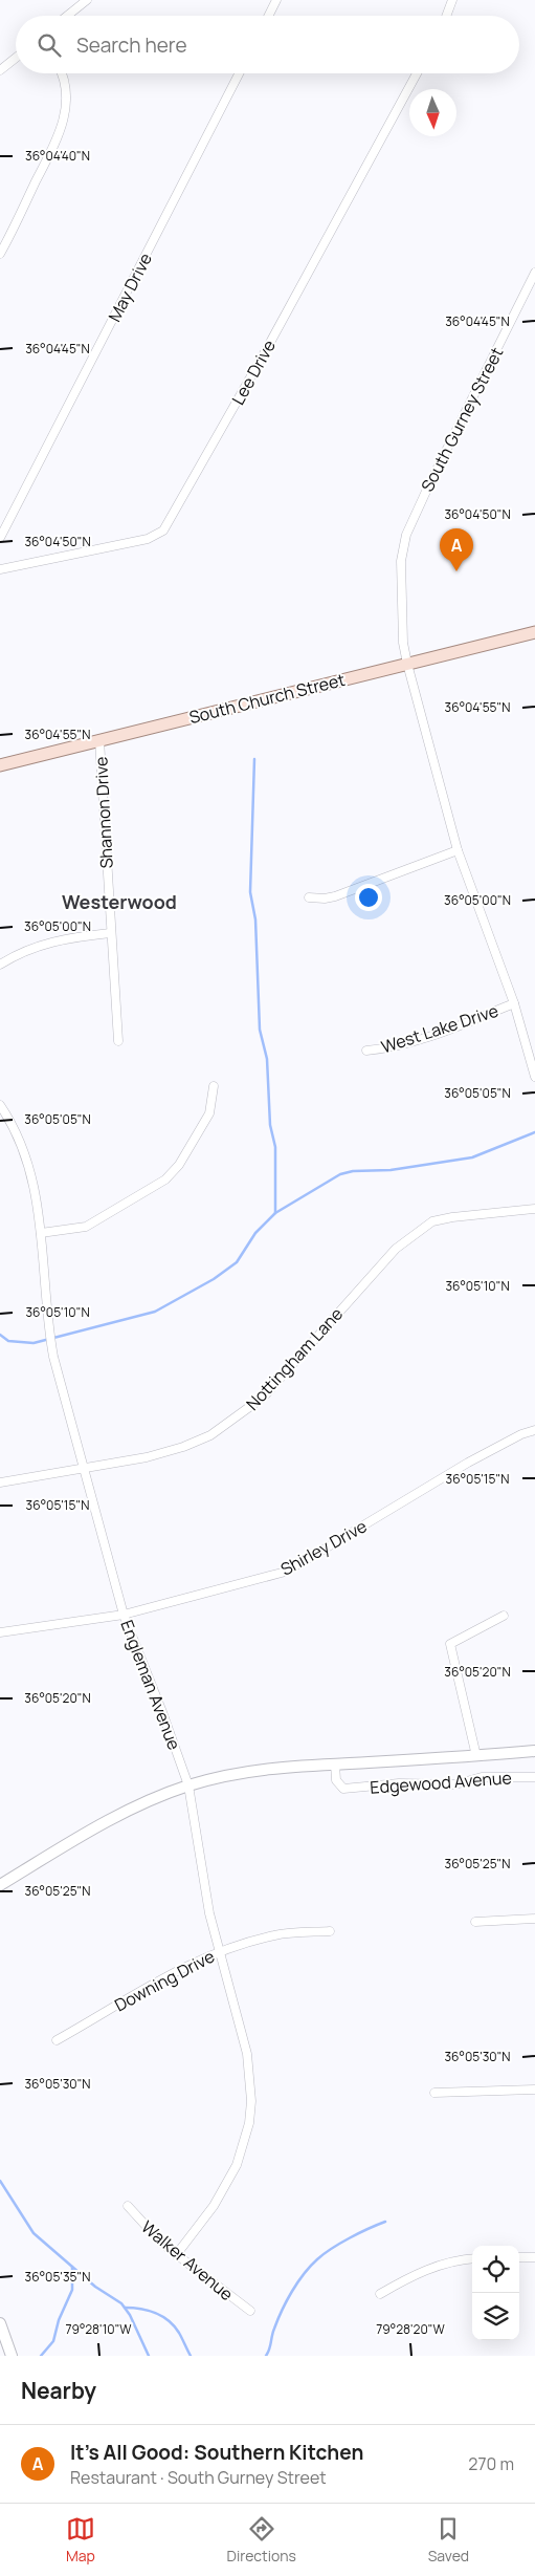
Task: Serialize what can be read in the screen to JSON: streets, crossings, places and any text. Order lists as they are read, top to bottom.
{
  "streets": {
    "main road": ["South Church Street"],
    "street": [
      "May Drive",
      "Lee Drive",
      "South Gurney Street",
      "Shannon Drive",
      "West Lake Drive",
      "Nottingham Lane",
      "Shirley Drive",
      "Engleman Avenue",
      "Edgewood Avenue",
      "Downing Drive",
      "Walker Avenue"
    ]
  },
  "crossings": [
    ["South Gurney Street", "South Church Street"],
    ["South Gurney Street", "West Lake Drive"],
    ["South Church Street", "Shannon Drive"],
    ["Nottingham Lane", "Engleman Avenue"],
    ["Shirley Drive", "Engleman Avenue"],
    ["Engleman Avenue", "Edgewood Avenue"],
    ["Engleman Avenue", "Downing Drive"],
    ["Engleman Avenue", "Walker Avenue"]
  ],
  "districts": ["Westerwood"],
  "north": "bottom",
  "page": {
    "search": "Search here",
    "pins": "A",
    "heading": "Nearby",
    "list": [
      {
        "mark": "A",
        "name": "It's All Good: Southern Kitchen",
        "note": "Restaurant · South Gurney Street",
        "value": "270 m"
      }
    ],
    "nav": ["Map", "Directions", "Saved"]
  },
  "coordinates": [
    "36°04'40\"N",
    "36°04'45\"N",
    "36°04'50\"N",
    "36°04'55\"N",
    "36°05'00\"N",
    "36°05'05\"N",
    "36°05'10\"N",
    "36°05'15\"N",
    "36°05'20\"N",
    "36°05'25\"N",
    "36°05'30\"N",
    "36°05'35\"N",
    "79°28'10\"W",
    "79°28'20\"W"
  ]
}
